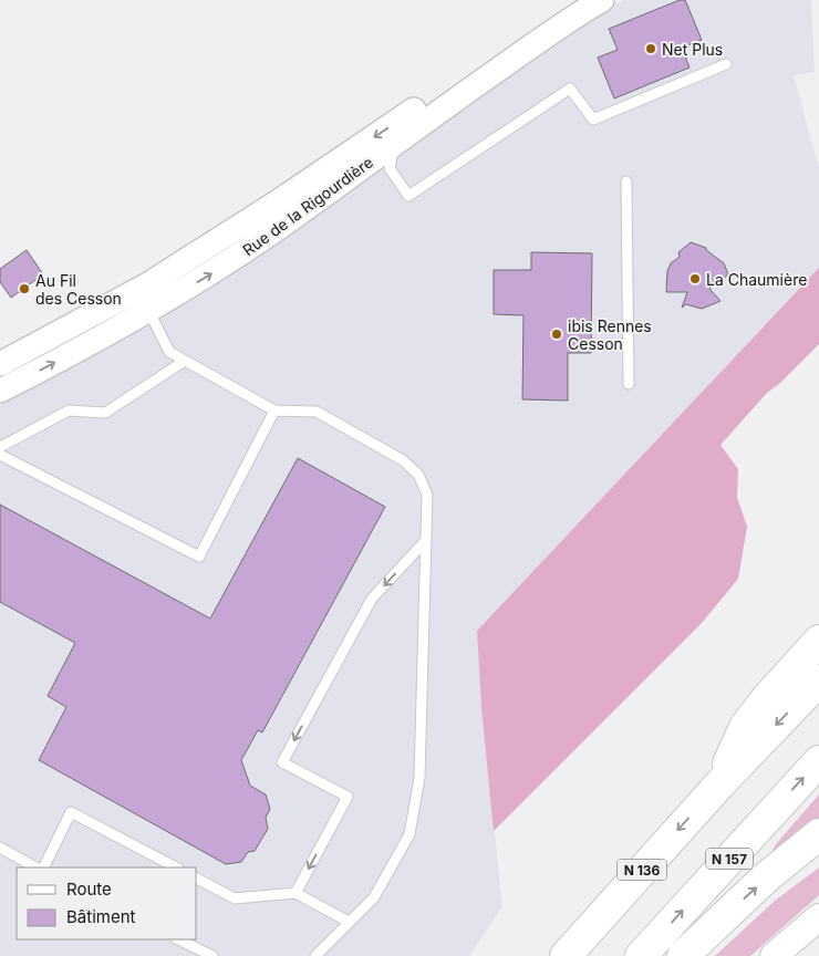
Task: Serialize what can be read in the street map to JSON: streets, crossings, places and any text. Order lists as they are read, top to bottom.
{
  "streets": {
    "highway": ["N 157", "N 136"],
    "street": ["Rue de la Rigourdière"]
  },
  "places": [
    "Net Plus",
    "La Chaumière",
    "Au Fil des Cesson",
    "ibis Rennes Cesson"
  ],
  "legend": ["Route", "Bâtiment"]
}
